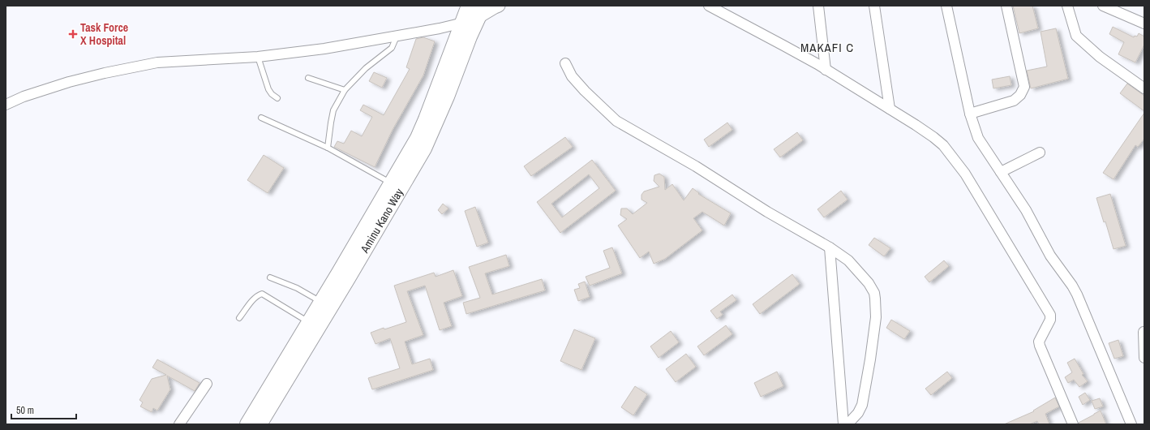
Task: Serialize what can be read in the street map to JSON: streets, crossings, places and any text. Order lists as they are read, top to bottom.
{
  "streets": {
    "main road": ["Aminu Kano Way"]
  },
  "districts": ["MAKAFI C"],
  "places": {
    "health": ["Task Force X Hospital"]
  },
  "scale_bar": "50 m"
}
